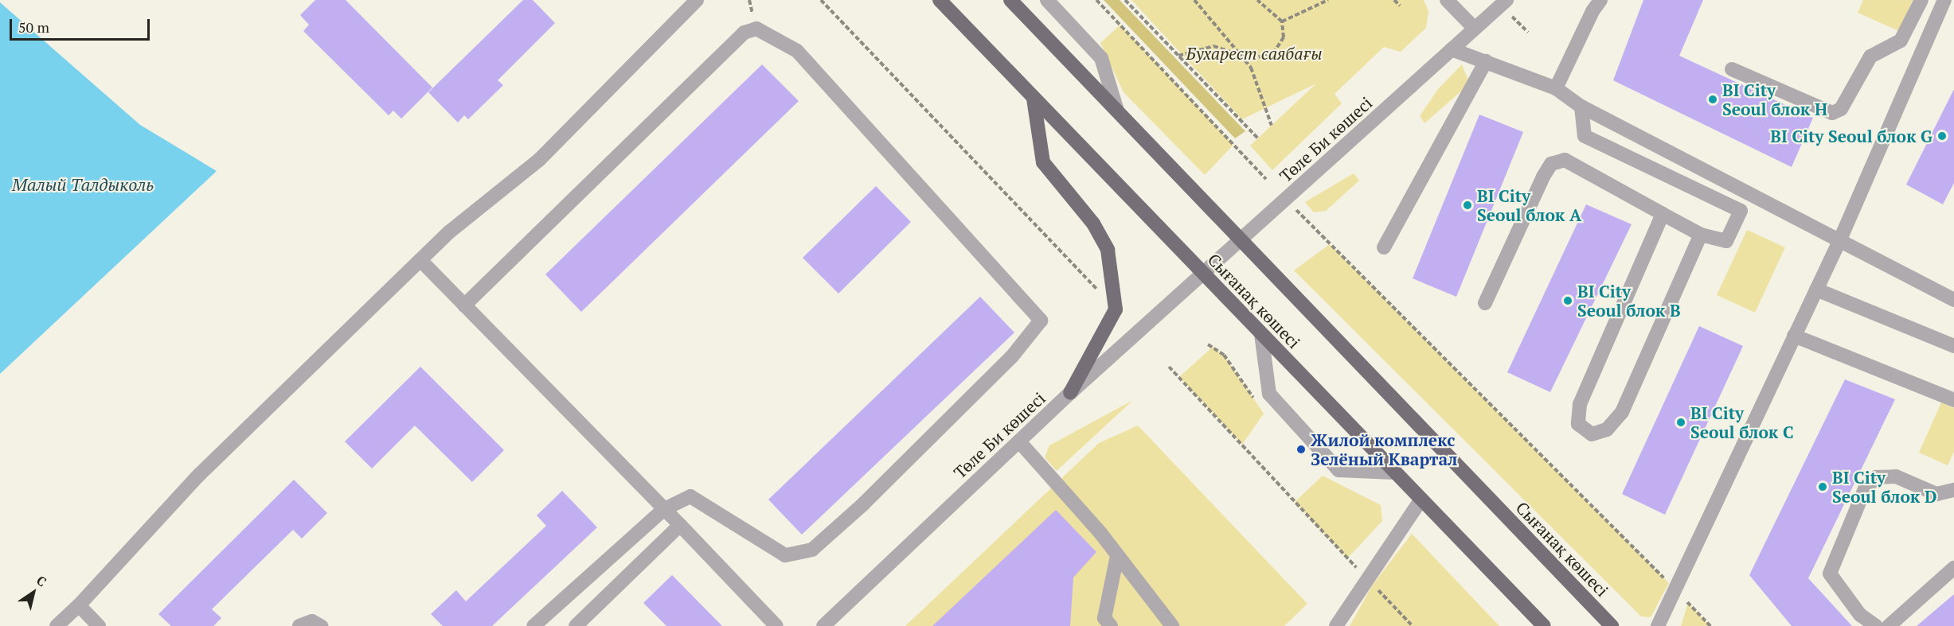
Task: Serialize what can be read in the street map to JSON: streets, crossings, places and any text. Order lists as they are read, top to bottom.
{
  "streets": {
    "main road": ["Сығанақ көшесі"],
    "street": ["Төле Би көшесі"]
  },
  "crossings": [
    ["Төле Би көшесі", "Сығанақ көшесі"]
  ],
  "water": ["Малый Талдыколь"],
  "parks": ["Бухарест саябағы"],
  "places": [
    "BI City Seoul блок H",
    "BI City Seoul блок G",
    "BI City Seoul блок A",
    "BI City Seoul блок B",
    "BI City Seoul блок C",
    "Жилой комплекс Зелёный Квартал",
    "BI City Seoul блок D"
  ],
  "scale_bar": "50 m",
  "north": "top right"
}
